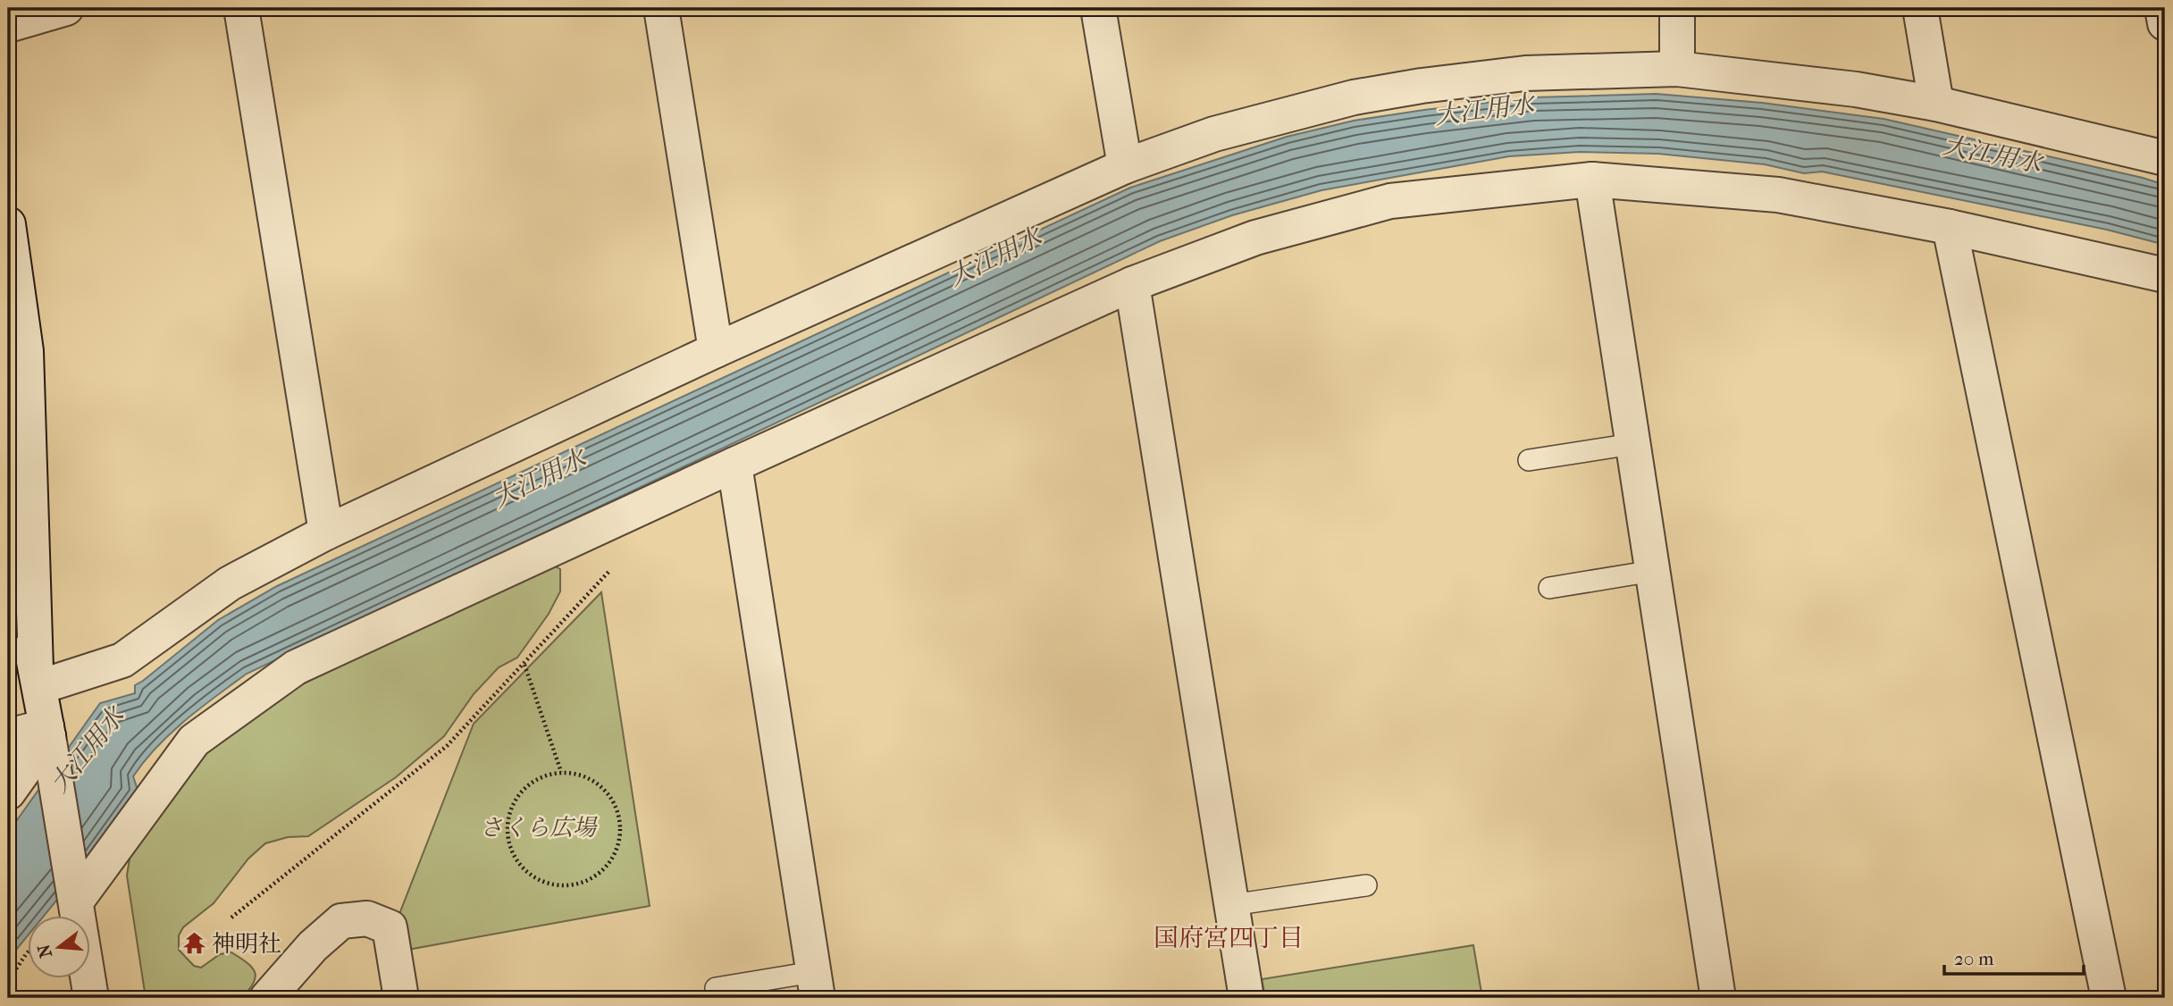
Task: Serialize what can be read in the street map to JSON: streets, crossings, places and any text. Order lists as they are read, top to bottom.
{
  "districts": ["国府宮四丁目"],
  "water": ["大江用水"],
  "parks": ["さくら広場"],
  "places": {
    "temple": ["神明社"]
  },
  "scale_bar": "20 m",
  "north": "left"
}
